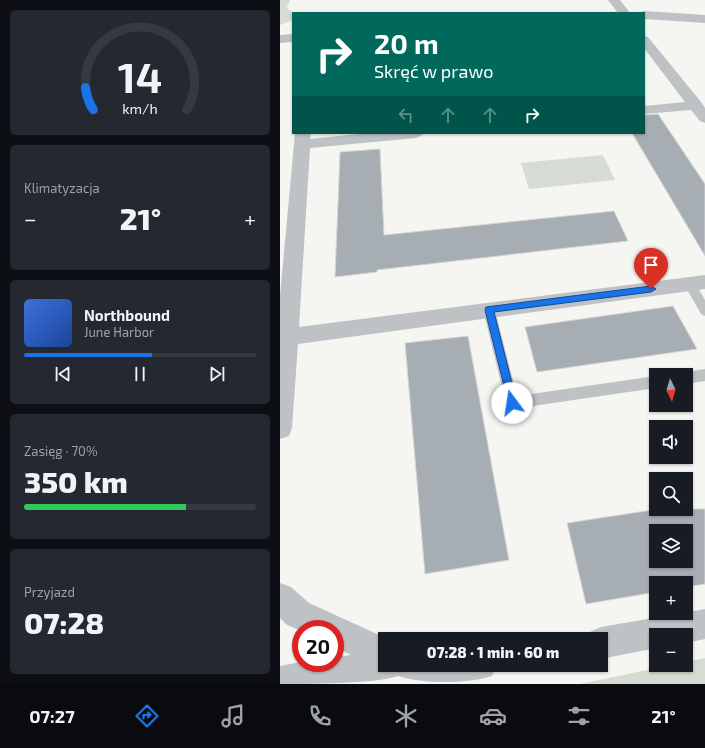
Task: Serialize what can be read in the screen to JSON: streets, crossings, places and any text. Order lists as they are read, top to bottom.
{
  "north": "bottom",
  "page": {
    "turn": ["20 m", "Skręć w prawo"],
    "tile": [
      "Klimatyzacja",
      ["Zasięg · 70%", "350 km"],
      ["Przyjazd", "07:28"]
    ],
    "heat": ["−", "21°", "+"],
    "song": ["Northbound", "June Harbor"],
    "map_buttons": ["+", "−"],
    "limit": "20",
    "trip": "07:28 · 1 min · 60 m",
    "tabs": ["07:27", "21°"],
    "gauge": ["14", "km/h"]
  }
}
